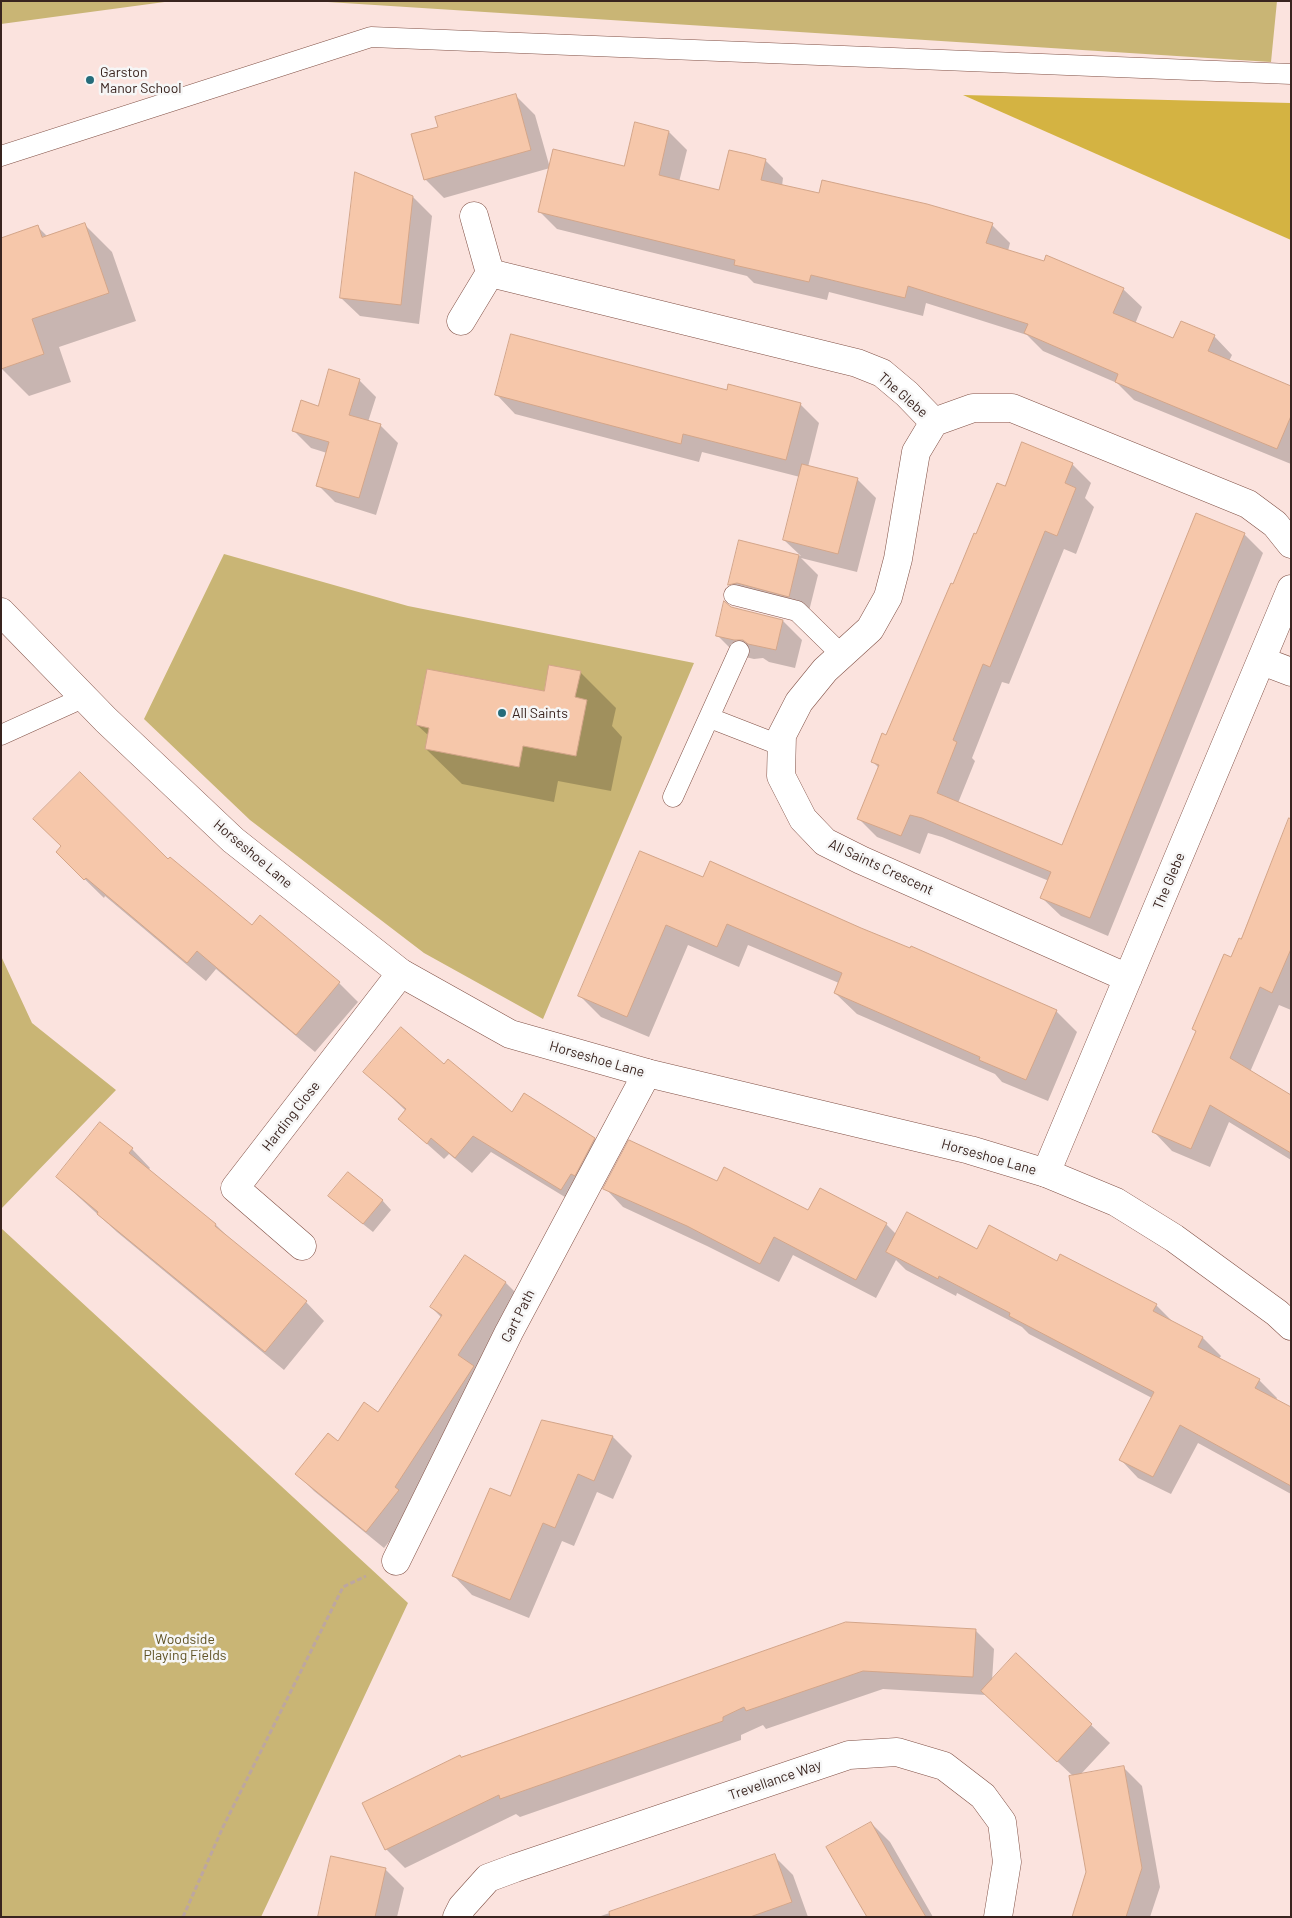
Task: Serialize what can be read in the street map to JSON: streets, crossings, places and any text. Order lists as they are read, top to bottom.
{
  "streets": {
    "street": [
      "The Glebe",
      "Horseshoe Lane",
      "All Saints Crescent",
      "Harding Close",
      "Cart Path",
      "Trevellance Way"
    ]
  },
  "crossings": [
    ["The Glebe", "Horseshoe Lane"],
    ["The Glebe", "All Saints Crescent"],
    ["Horseshoe Lane", "Harding Close"],
    ["Horseshoe Lane", "Cart Path"]
  ],
  "parks": ["Woodside Playing Fields"],
  "places": ["Garston Manor School", "All Saints"]
}
